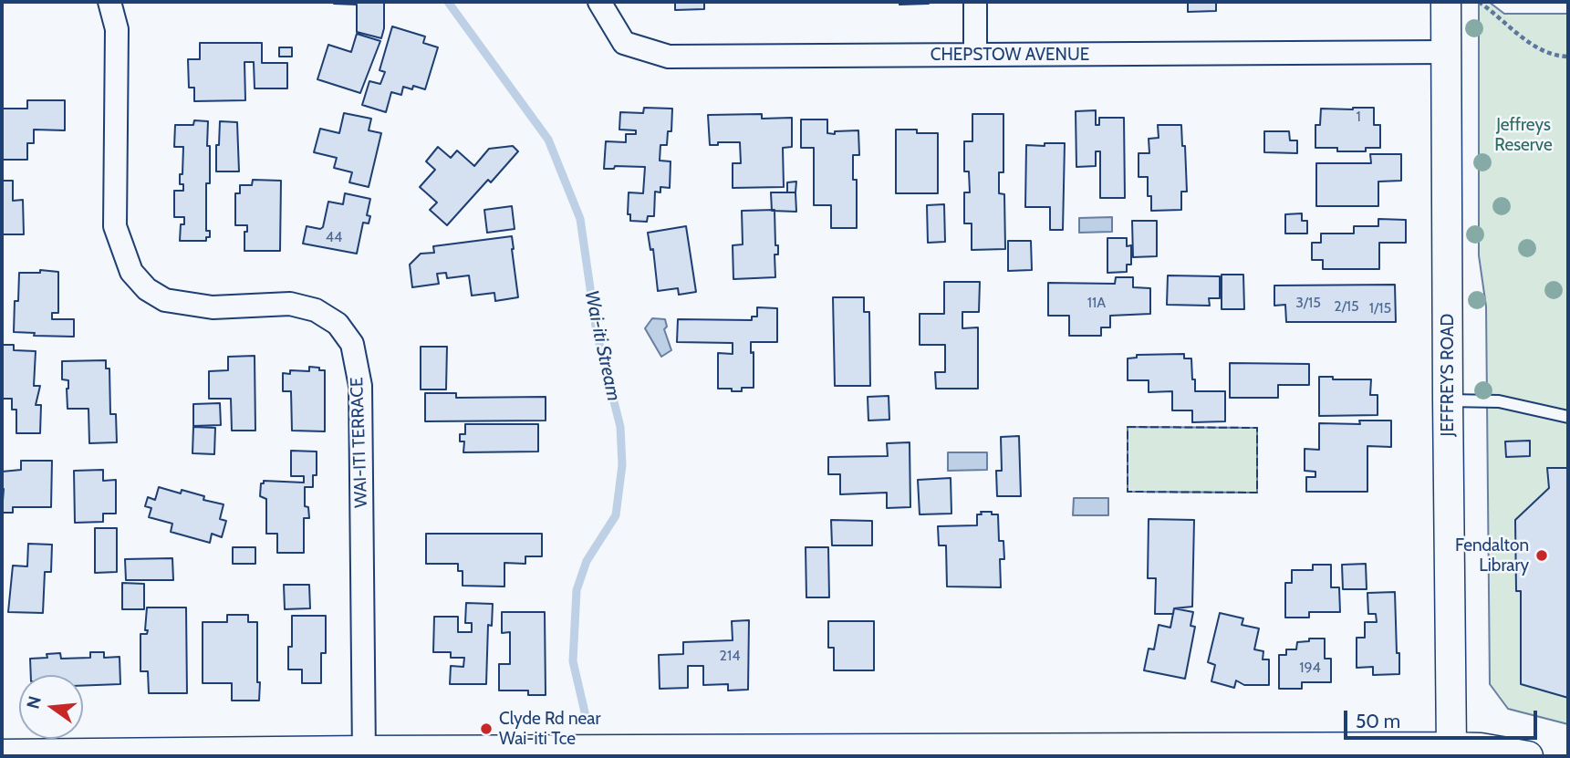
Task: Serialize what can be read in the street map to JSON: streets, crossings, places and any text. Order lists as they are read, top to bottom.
{
  "streets": {
    "street": ["CHEPSTOW AVENUE", "JEFFREYS ROAD", "WAI-ITI TERRACE"]
  },
  "crossings": [
    ["CHEPSTOW AVENUE", "JEFFREYS ROAD"]
  ],
  "water": ["Wai-iti Stream"],
  "parks": ["Jeffreys Reserve"],
  "places": ["Fendalton Library", "Clyde Rd near Wai-iti Tce"],
  "house_numbers": [
    "1",
    "44",
    "11A",
    "3/15",
    "2/15",
    "1/15",
    "214",
    "194"
  ],
  "scale_bar": "50 m",
  "north": "left"
}
